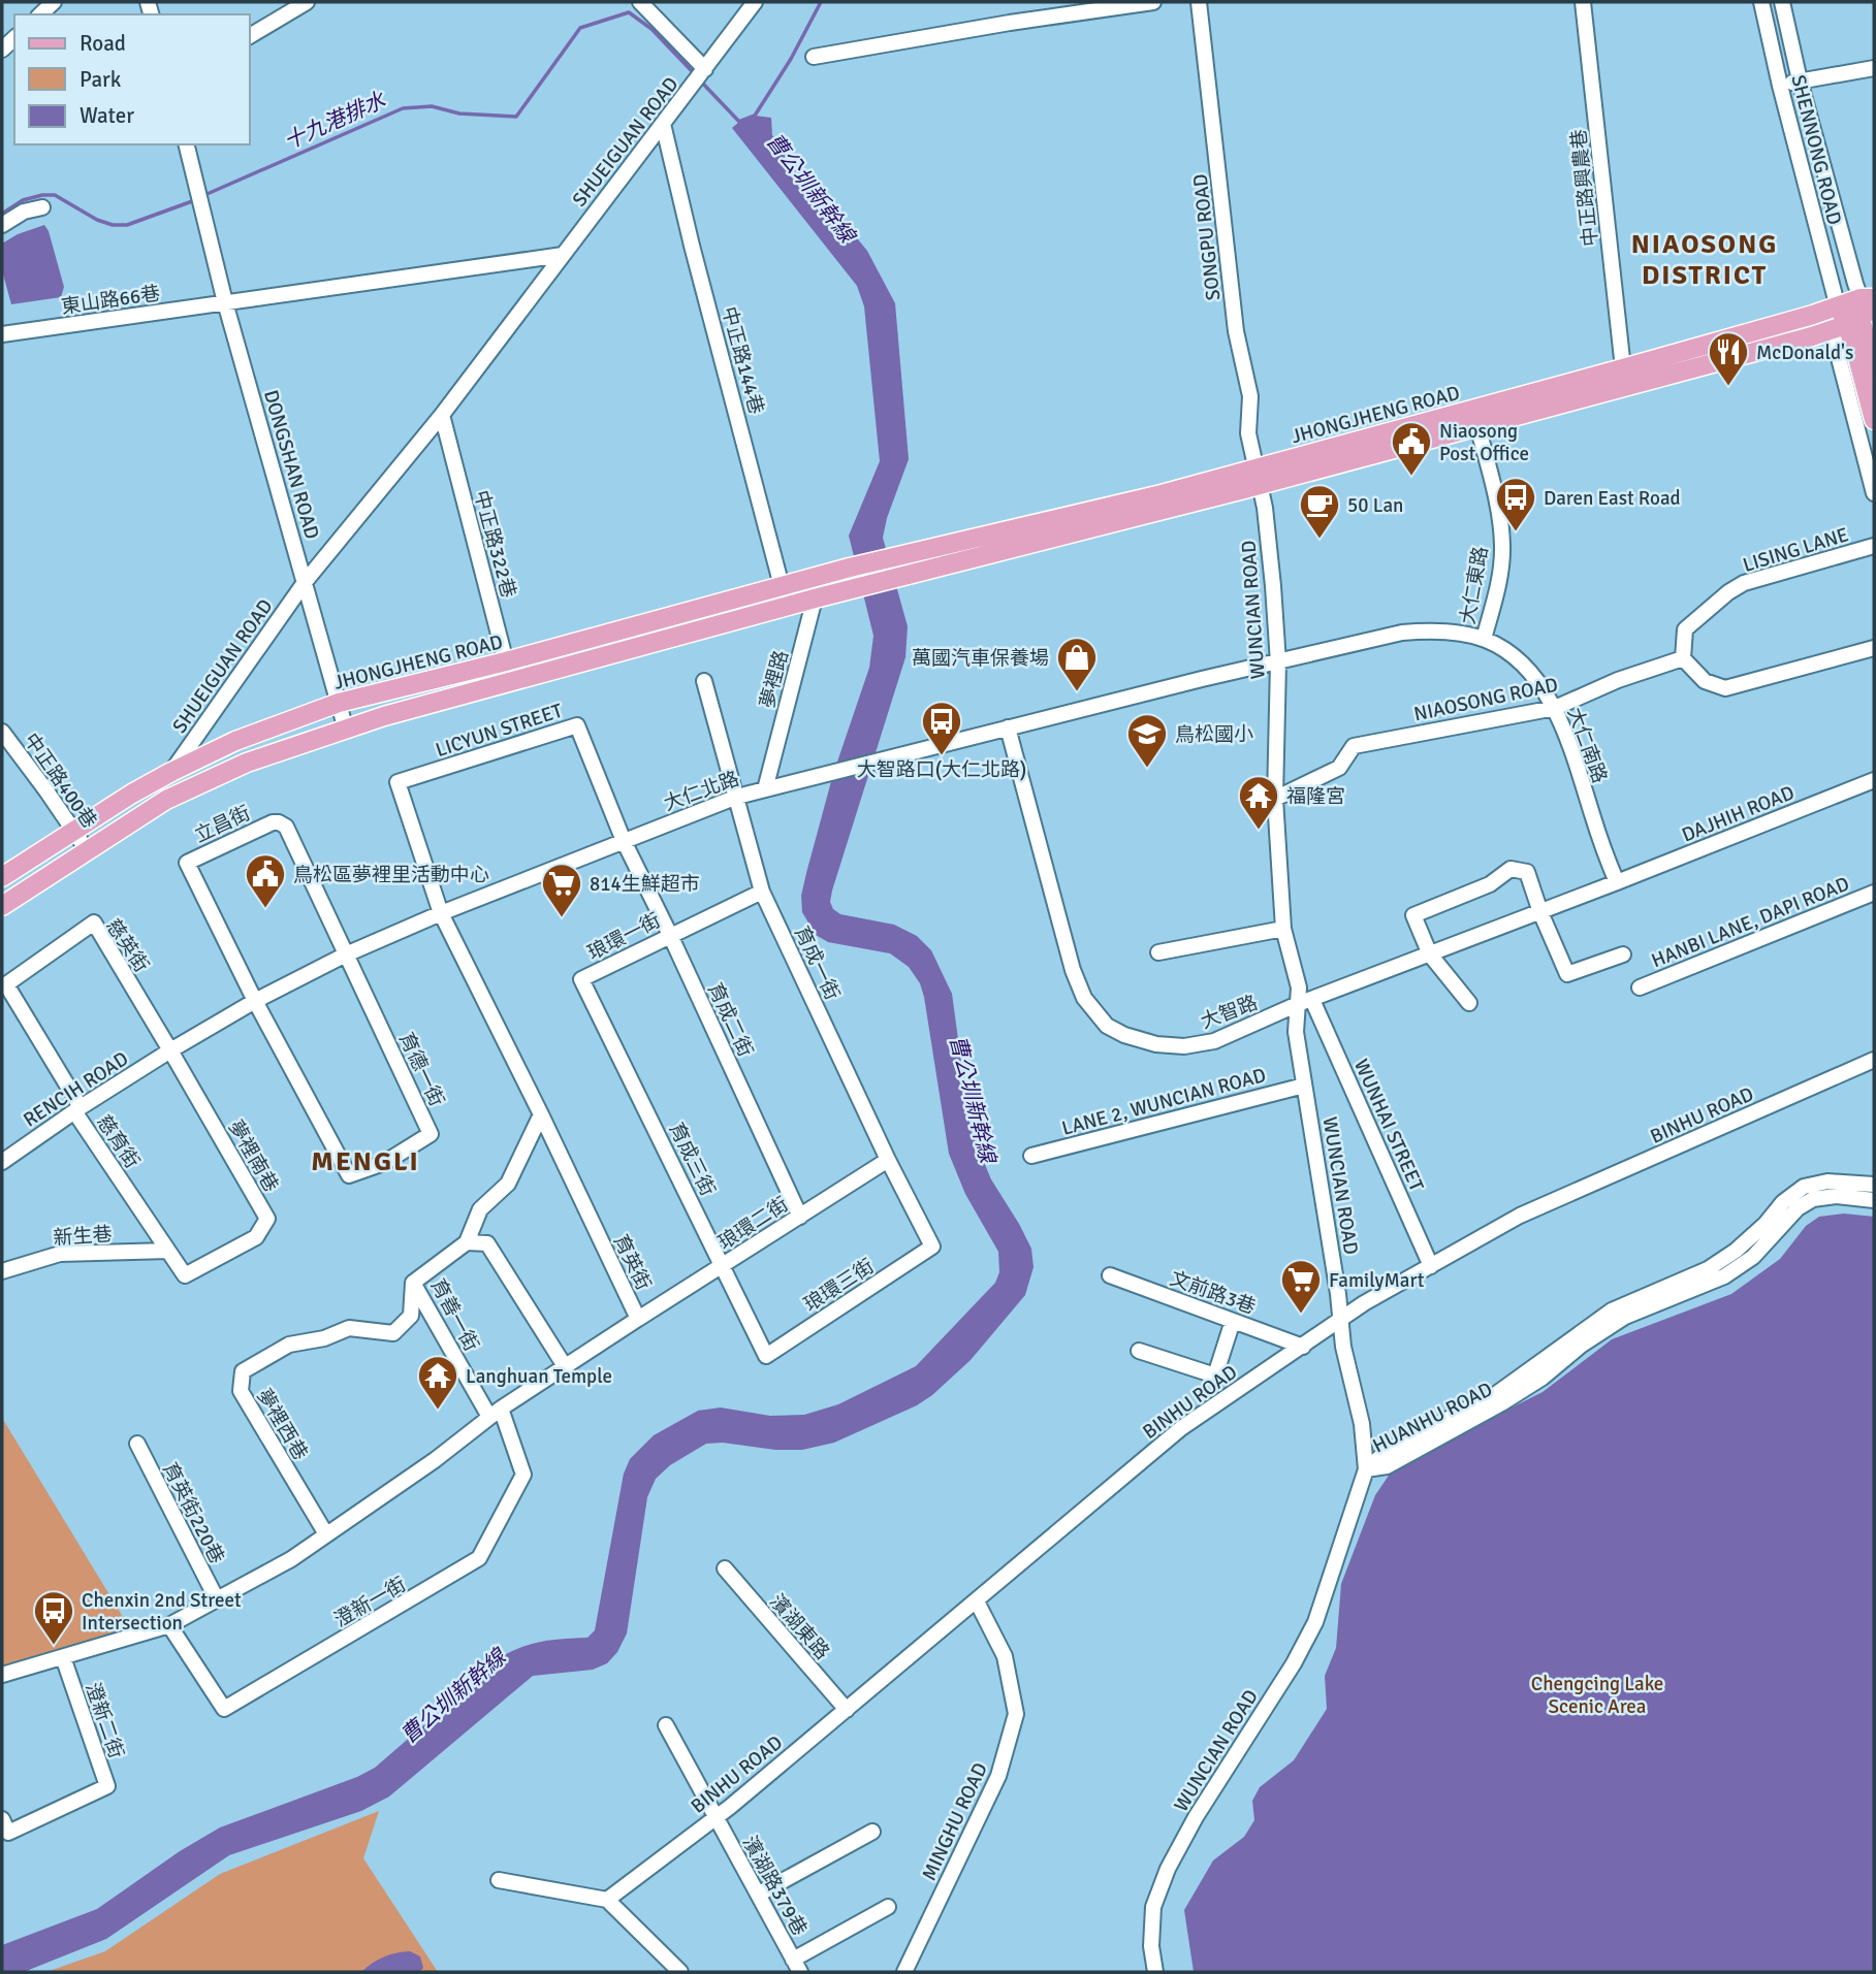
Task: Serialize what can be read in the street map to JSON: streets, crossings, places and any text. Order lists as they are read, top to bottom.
{
  "streets": {
    "main road": ["JHONGJHENG ROAD"],
    "street": [
      "SHUEIGUAN ROAD",
      "SHENNONG ROAD",
      "中正路興農巷",
      "SONGPU ROAD",
      "東山路66巷",
      "中正路144巷",
      "DONGSHAN ROAD",
      "中正路322巷",
      "LISING LANE",
      "大仁東路",
      "WUNCIAN ROAD",
      "夢裡路",
      "NIAOSONG ROAD",
      "LICYUN STREET",
      "大仁南路",
      "中正路400巷",
      "大仁北路",
      "DAJHIH ROAD",
      "立昌街",
      "HANBI LANE, DAPI ROAD",
      "琅環一街",
      "慈英街",
      "育成一街",
      "大智路",
      "育成二街",
      "育德一街",
      "RENCIH ROAD",
      "LANE 2, WUNCIAN ROAD",
      "BINHU ROAD",
      "WUNHAI STREET",
      "慈育街",
      "夢裡南巷",
      "育成三街",
      "琅環二街",
      "新生巷",
      "育英街",
      "琅環三街",
      "文前路3巷",
      "育善一街",
      "HUANHU ROAD",
      "夢裡西巷",
      "育英街220巷",
      "澄新一街",
      "濱湖東路",
      "澄新二街",
      "MINGHU ROAD",
      "濱湖路379巷"
    ]
  },
  "crossings": [
    ["SHUEIGUAN ROAD", "東山路66巷"],
    ["SHUEIGUAN ROAD", "中正路144巷"],
    ["SHUEIGUAN ROAD", "JHONGJHENG ROAD"],
    ["SHUEIGUAN ROAD", "DONGSHAN ROAD"],
    ["SHUEIGUAN ROAD", "中正路322巷"],
    ["SHENNONG ROAD", "JHONGJHENG ROAD"],
    ["中正路興農巷", "JHONGJHENG ROAD"],
    ["SONGPU ROAD", "JHONGJHENG ROAD"],
    ["SONGPU ROAD", "WUNCIAN ROAD"],
    ["東山路66巷", "DONGSHAN ROAD"],
    ["中正路144巷", "JHONGJHENG ROAD"],
    ["JHONGJHENG ROAD", "DONGSHAN ROAD"],
    ["JHONGJHENG ROAD", "中正路322巷"],
    ["JHONGJHENG ROAD", "大仁東路"],
    ["JHONGJHENG ROAD", "WUNCIAN ROAD"],
    ["JHONGJHENG ROAD", "夢裡路"],
    ["JHONGJHENG ROAD", "中正路400巷"],
    ["LISING LANE", "NIAOSONG ROAD"],
    ["大仁東路", "大仁南路"],
    ["WUNCIAN ROAD", "NIAOSONG ROAD"],
    ["WUNCIAN ROAD", "大仁南路"],
    ["WUNCIAN ROAD", "大仁北路"],
    ["WUNCIAN ROAD", "大智路"],
    ["WUNCIAN ROAD", "LANE 2, WUNCIAN ROAD"],
    ["WUNCIAN ROAD", "BINHU ROAD"],
    ["WUNCIAN ROAD", "WUNHAI STREET"],
    ["WUNCIAN ROAD", "HUANHU ROAD"],
    ["夢裡路", "大仁北路"],
    ["NIAOSONG ROAD", "大仁南路"],
    ["LICYUN STREET", "大仁北路"],
    ["LICYUN STREET", "育成二街"],
    ["LICYUN STREET", "育英街"],
    ["大仁南路", "大仁北路"],
    ["大仁南路", "DAJHIH ROAD"],
    ["大仁南路", "大智路"],
    ["大仁北路", "立昌街"],
    ["大仁北路", "慈英街"],
    ["大仁北路", "育成一街"],
    ["大仁北路", "大智路"],
    ["大仁北路", "育成二街"],
    ["大仁北路", "育德一街"],
    ["大仁北路", "RENCIH ROAD"],
    ["大仁北路", "夢裡南巷"],
    ["大仁北路", "育英街"],
    ["DAJHIH ROAD", "大智路"],
    ["立昌街", "育德一街"],
    ["琅環一街", "育成一街"],
    ["琅環一街", "育成二街"],
    ["琅環一街", "育成三街"],
    ["慈英街", "RENCIH ROAD"],
    ["慈英街", "慈育街"],
    ["慈英街", "夢裡南巷"],
    ["育成一街", "琅環二街"],
    ["育成一街", "琅環三街"],
    ["大智路", "WUNHAI STREET"],
    ["育成二街", "琅環二街"],
    ["RENCIH ROAD", "慈育街"],
    ["RENCIH ROAD", "夢裡南巷"],
    ["BINHU ROAD", "WUNHAI STREET"],
    ["BINHU ROAD", "文前路3巷"],
    ["BINHU ROAD", "濱湖東路"],
    ["BINHU ROAD", "MINGHU ROAD"],
    ["BINHU ROAD", "濱湖路379巷"],
    ["慈育街", "夢裡南巷"],
    ["夢裡南巷", "新生巷"],
    ["育成三街", "琅環二街"],
    ["育成三街", "琅環三街"],
    ["琅環二街", "育英街"],
    ["育英街", "育善一街"],
    ["育英街", "夢裡西巷"],
    ["育英街", "育英街220巷"],
    ["育英街", "澄新一街"],
    ["育英街", "澄新二街"],
    ["育善一街", "夢裡西巷"],
    ["育善一街", "澄新一街"]
  ],
  "districts": ["NIAOSONG DISTRICT", "MENGLI"],
  "water": ["十九港排水", "曹公圳新幹線"],
  "parks": ["Chengcing Lake Scenic Area"],
  "places": {
    "restaurant": ["McDonald's"],
    "public building": ["Niaosong Post Office", "鳥松區夢裡里活動中心"],
    "bus stop": ["Daren East Road", "大智路口(大仁北路)", "Chenxin 2nd Street Intersection"],
    "cafe": ["50 Lan"],
    "shop": ["萬國汽車保養場"],
    "school or university": ["鳥松國小"],
    "temple": ["福隆宮", "Langhuan Temple"],
    "supermarket": ["814生鮮超市", "FamilyMart"]
  },
  "legend": ["Road", "Park", "Water"]
}
